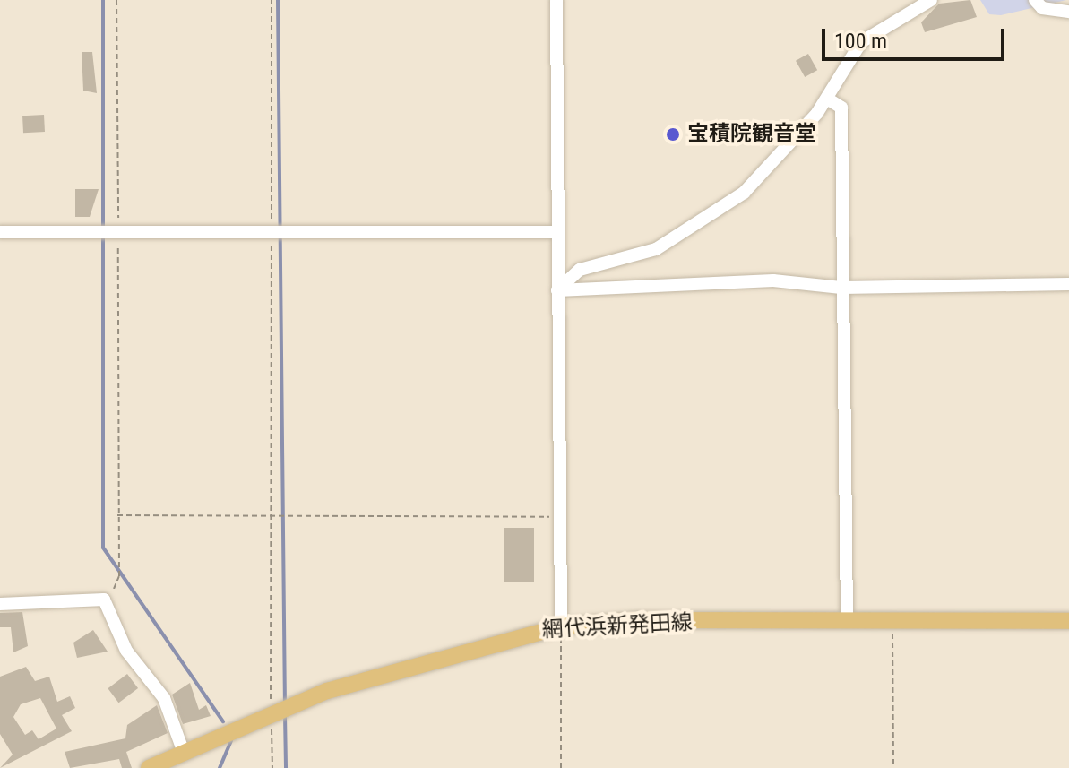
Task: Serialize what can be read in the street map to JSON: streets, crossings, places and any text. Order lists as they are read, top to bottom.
{
  "streets": {
    "main road": ["網代浜新発田線"]
  },
  "places": ["宝積院観音堂"],
  "scale_bar": "100 m"
}
